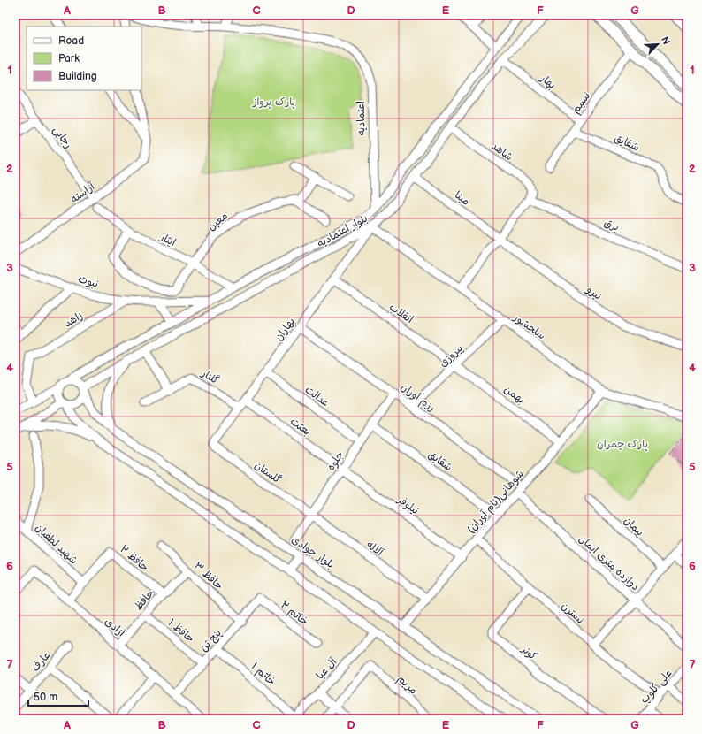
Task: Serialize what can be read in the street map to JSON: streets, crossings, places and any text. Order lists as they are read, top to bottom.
{
  "streets": {
    "street": [
      "بهار",
      "نسیم",
      "اعتمادیه",
      "رجایی",
      "شقایق",
      "شاهد",
      "آراسته",
      "مینا",
      "معین",
      "برق",
      "بلوار اعتمادیه",
      "ایثار",
      "نبوت",
      "نیرو",
      "انقلاب",
      "زاهد",
      "سلحشور",
      "بهاران",
      "پیروزی",
      "گلنار",
      "بهمن",
      "عدالت",
      "رزم آوران",
      "بعثت",
      "جلوه",
      "گلستان",
      "شوهانی(نام آوران)",
      "نیلوفر",
      "پیمان",
      "شهید لطفیان",
      "آلاله",
      "بلوار جوادی",
      "حافظ ۲",
      "دوازده متری ایمان",
      "حافظ ۳",
      "حافظ",
      "خاتم ۲",
      "نسترن",
      "آزادی",
      "حافظ ۱",
      "پنج تن",
      "کوثر",
      "عارف",
      "آل عبا",
      "خاتم ۱",
      "مریم",
      "علی کلوپ"
    ]
  },
  "crossings": [
    ["بهار", "نسیم"],
    ["بهار", "بلوار اعتمادیه"],
    ["نسیم", "شقایق"],
    ["اعتمادیه", "بلوار اعتمادیه"],
    ["رجایی", "آراسته"],
    ["شقایق", "جلوه"],
    ["شقایق", "شوهانی(نام آوران)"],
    ["شاهد", "برق"],
    ["شاهد", "بلوار اعتمادیه"],
    ["مینا", "بلوار اعتمادیه"],
    ["مینا", "نیرو"],
    ["معین", "ایثار"],
    ["معین", "نبوت"],
    ["بلوار اعتمادیه", "ایثار"],
    ["بلوار اعتمادیه", "نبوت"],
    ["بلوار اعتمادیه", "سلحشور"],
    ["بلوار اعتمادیه", "بهاران"],
    ["بلوار اعتمادیه", "بلوار جوادی"],
    ["نبوت", "زاهد"],
    ["انقلاب", "بهاران"],
    ["انقلاب", "پیروزی"],
    ["انقلاب", "بهمن"],
    ["سلحشور", "بهاران"],
    ["سلحشور", "پیروزی"],
    ["سلحشور", "شوهانی(نام آوران)"],
    ["بهاران", "گلنار"],
    ["بهاران", "عدالت"],
    ["بهاران", "رزم آوران"],
    ["بهاران", "بعثت"],
    ["بهاران", "گلستان"],
    ["پیروزی", "بهمن"],
    ["پیروزی", "رزم آوران"],
    ["بهمن", "شوهانی(نام آوران)"],
    ["رزم آوران", "جلوه"],
    ["رزم آوران", "شوهانی(نام آوران)"],
    ["رزم آوران", "دوازده متری ایمان"],
    ["بعثت", "جلوه"],
    ["بعثت", "نیلوفر"],
    ["جلوه", "گلستان"],
    ["جلوه", "نیلوفر"],
    ["جلوه", "آلاله"],
    ["گلستان", "آلاله"],
    ["شوهانی(نام آوران)", "نیلوفر"],
    ["شوهانی(نام آوران)", "آلاله"],
    ["شوهانی(نام آوران)", "بلوار جوادی"],
    ["شوهانی(نام آوران)", "دوازده متری ایمان"],
    ["شوهانی(نام آوران)", "نسترن"],
    ["شهید لطفیان", "حافظ ۲"],
    ["حافظ ۲", "حافظ"],
    ["حافظ ۲", "آزادی"],
    ["حافظ ۳", "حافظ"],
    ["حافظ ۳", "پنج تن"],
    ["حافظ", "آزادی"],
    ["حافظ", "حافظ ۱"],
    ["خاتم ۲", "پنج تن"],
    ["نسترن", "کوثر"],
    ["نسترن", "علی کلوپ"],
    ["آزادی", "پنج تن"],
    ["حافظ ۱", "پنج تن"],
    ["پنج تن", "خاتم ۱"],
    ["آل عبا", "خاتم ۱"]
  ],
  "parks": ["پارک پرواز", "پارک چمران"],
  "legend": ["Road", "Park", "Building"],
  "scale_bar": "50 m",
  "north": "top right",
  "grid": {
    "columns": [
      "A",
      "B",
      "C",
      "D",
      "E",
      "F",
      "G"
    ],
    "rows": [
      "1",
      "2",
      "3",
      "4",
      "5",
      "6",
      "7"
    ]
  }
}
